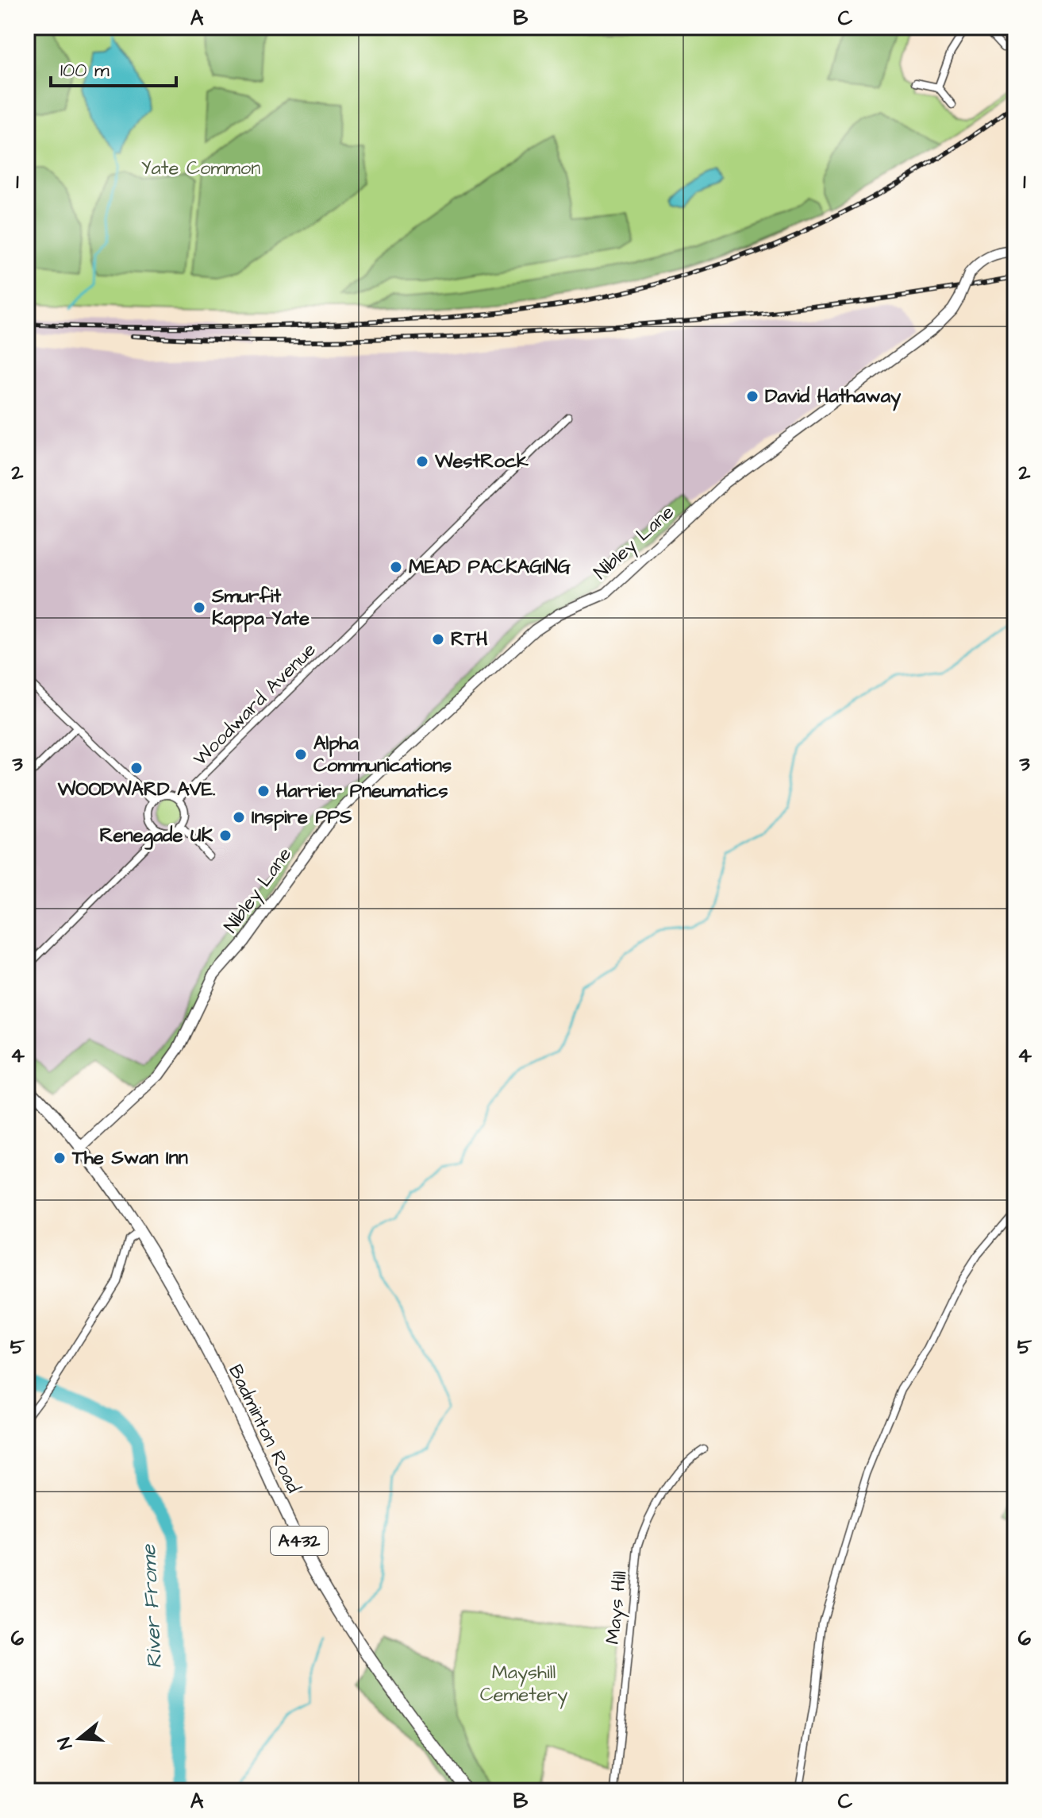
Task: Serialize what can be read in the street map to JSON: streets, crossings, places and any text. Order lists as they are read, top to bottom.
{
  "streets": {
    "main road": ["Badminton Road", "A432"],
    "street": ["Nibley Lane", "Woodward Avenue", "Mays Hill"]
  },
  "crossings": [
    ["Nibley Lane", "Badminton Road"]
  ],
  "water": ["River Frome"],
  "parks": ["Yate Common", "Mayshill Cemetery"],
  "places": [
    "David Hathaway",
    "WestRock",
    "MEAD PACKAGING",
    "Smurfit Kappa Yate",
    "RTH",
    "Alpha Communications",
    "WOODWARD AVE.",
    "Harrier Pneumatics",
    "Inspire PPS",
    "Renegade UK",
    "The Swan Inn"
  ],
  "scale_bar": "100 m",
  "north": "left",
  "grid": {
    "columns": ["A", "B", "C"],
    "rows": [
      "1",
      "2",
      "3",
      "4",
      "5",
      "6"
    ]
  }
}
